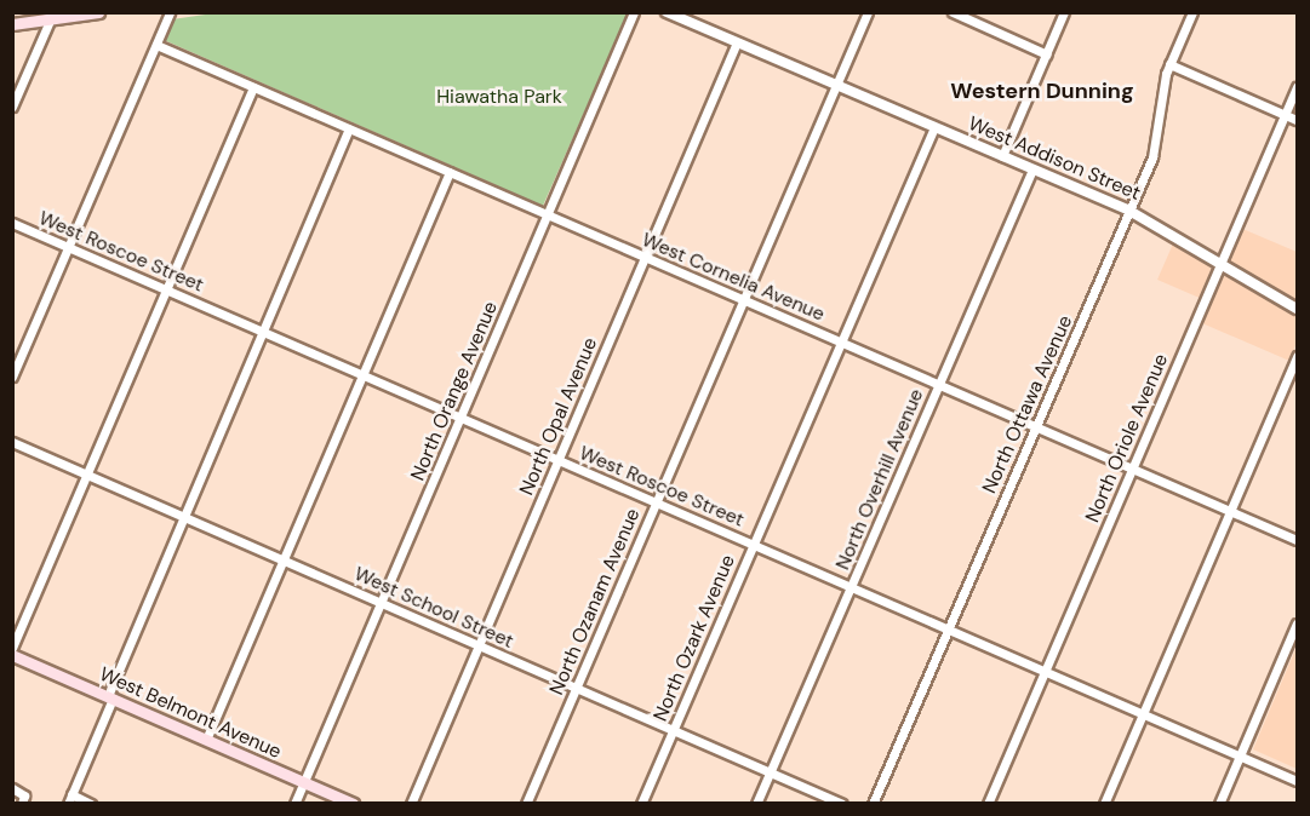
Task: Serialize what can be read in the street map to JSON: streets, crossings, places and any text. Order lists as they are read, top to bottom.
{
  "streets": {
    "main road": ["West Belmont Avenue"],
    "street": [
      "West Addison Street",
      "West Roscoe Street",
      "West Cornelia Avenue",
      "North Orange Avenue",
      "North Ottawa Avenue",
      "North Opal Avenue",
      "North Oriole Avenue",
      "North Overhill Avenue",
      "North Ozanam Avenue",
      "West School Street",
      "North Ozark Avenue"
    ]
  },
  "crossings": [
    ["West Addison Street", "North Ottawa Avenue"],
    ["West Addison Street", "North Opal Avenue"],
    ["West Addison Street", "North Oriole Avenue"],
    ["West Addison Street", "North Overhill Avenue"],
    ["West Addison Street", "North Ozanam Avenue"],
    ["West Addison Street", "North Ozark Avenue"],
    ["West Roscoe Street", "North Orange Avenue"],
    ["West Roscoe Street", "North Ottawa Avenue"],
    ["West Roscoe Street", "North Opal Avenue"],
    ["West Roscoe Street", "North Oriole Avenue"],
    ["West Roscoe Street", "North Overhill Avenue"],
    ["West Roscoe Street", "North Ozanam Avenue"],
    ["West Roscoe Street", "North Ozark Avenue"],
    ["West Cornelia Avenue", "North Orange Avenue"],
    ["West Cornelia Avenue", "North Ottawa Avenue"],
    ["West Cornelia Avenue", "North Opal Avenue"],
    ["West Cornelia Avenue", "North Oriole Avenue"],
    ["West Cornelia Avenue", "North Overhill Avenue"],
    ["West Cornelia Avenue", "North Ozanam Avenue"],
    ["West Cornelia Avenue", "North Ozark Avenue"],
    ["North Orange Avenue", "West School Street"],
    ["North Orange Avenue", "West Belmont Avenue"],
    ["North Opal Avenue", "West School Street"],
    ["North Overhill Avenue", "West School Street"],
    ["North Ozanam Avenue", "West School Street"],
    ["West School Street", "North Ozark Avenue"]
  ],
  "districts": ["Western Dunning"],
  "parks": ["Hiawatha Park"]
}
